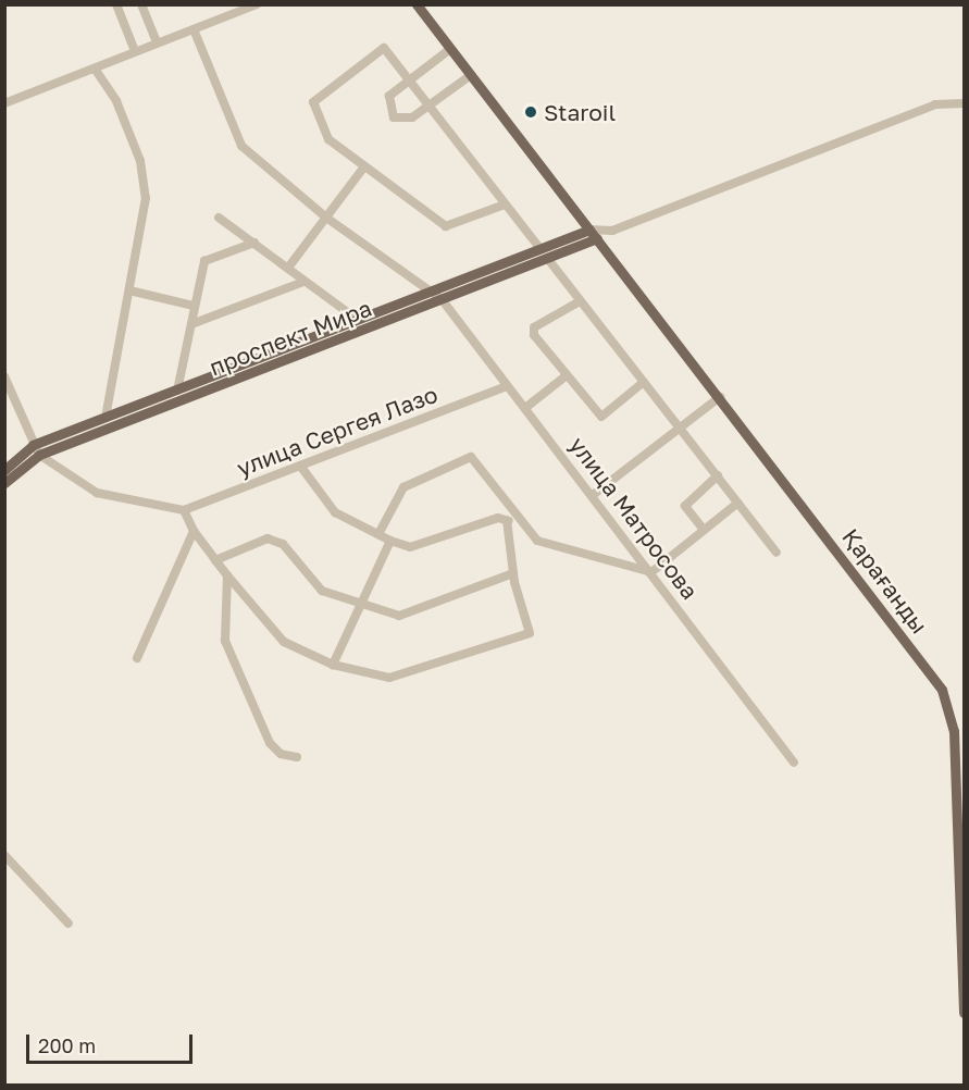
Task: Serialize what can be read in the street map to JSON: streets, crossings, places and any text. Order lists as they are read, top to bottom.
{
  "streets": {
    "main road": ["проспект Мира", "Қарағанды"],
    "street": ["улица Сергея Лазо", "улица Матросова"]
  },
  "crossings": [
    ["проспект Мира", "улица Матросова"],
    ["проспект Мира", "Қарағанды"],
    ["улица Сергея Лазо", "улица Матросова"]
  ],
  "places": ["Staroil"],
  "scale_bar": "200 m"
}
